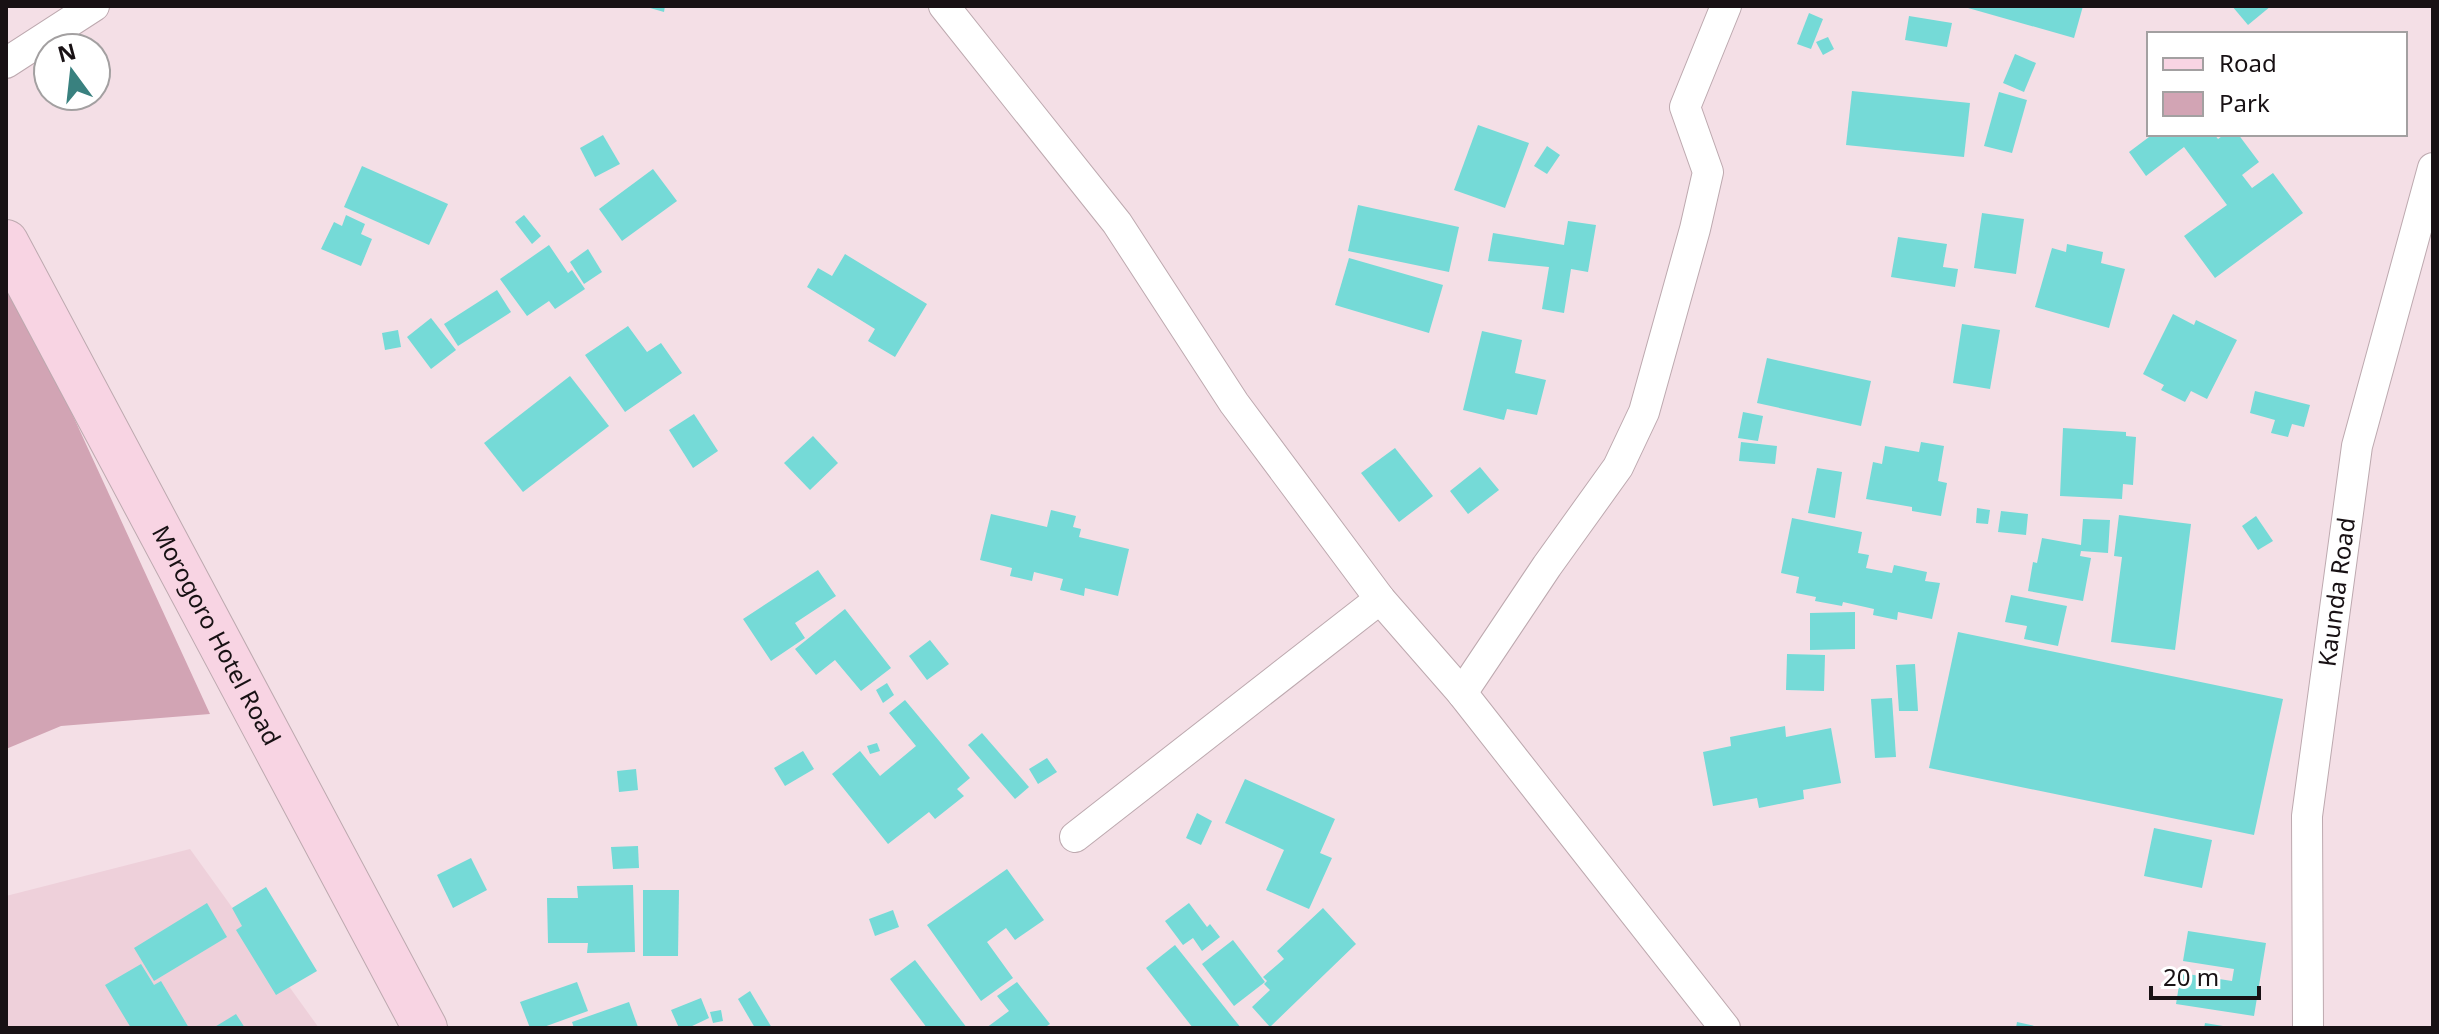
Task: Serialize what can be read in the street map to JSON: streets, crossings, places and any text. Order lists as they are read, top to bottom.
{
  "streets": {
    "street": ["Kaunda Road", "Morogoro Hotel Road"]
  },
  "legend": ["Road", "Park"],
  "scale_bar": "20 m",
  "north": "top"
}
